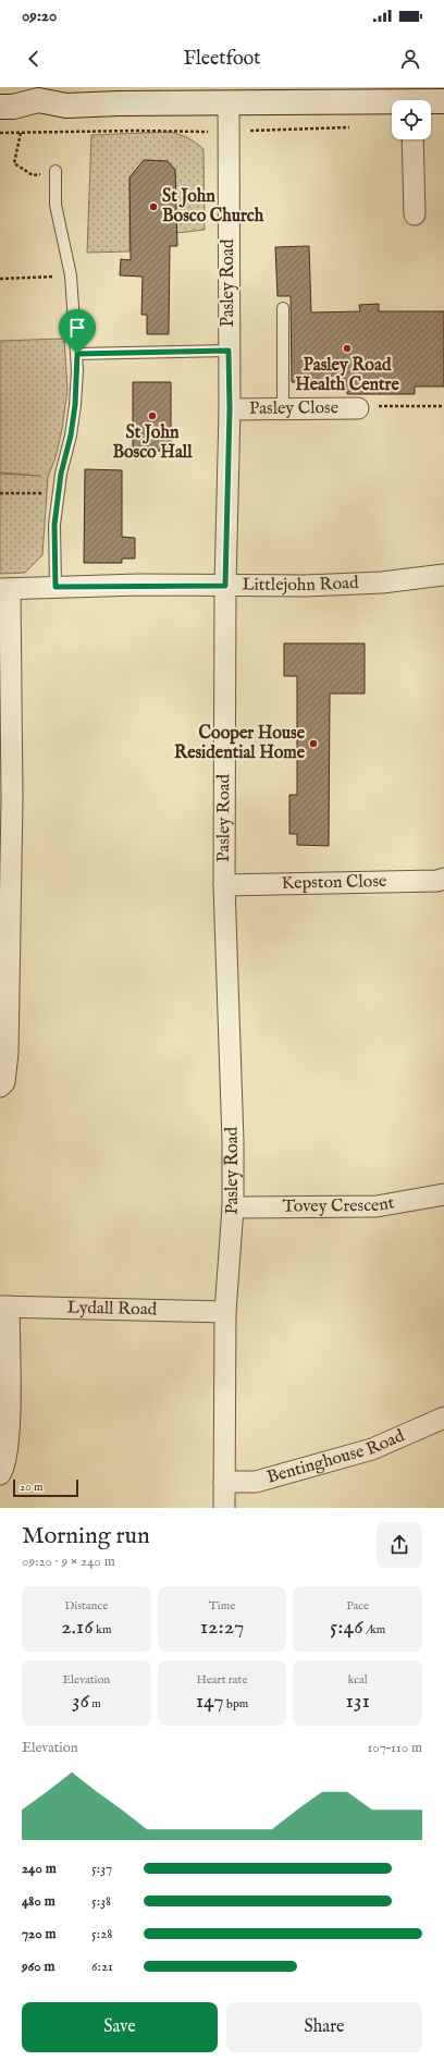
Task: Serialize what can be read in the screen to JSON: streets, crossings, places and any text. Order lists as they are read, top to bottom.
{
  "streets": {
    "street": [
      "Pasley Road",
      "Pasley Close",
      "Littlejohn Road",
      "Kepston Close",
      "Tovey Crescent",
      "Lydall Road",
      "Bentinghouse Road"
    ]
  },
  "crossings": [
    ["Pasley Road", "Pasley Close"],
    ["Pasley Road", "Littlejohn Road"],
    ["Pasley Road", "Kepston Close"],
    ["Pasley Road", "Tovey Crescent"],
    ["Pasley Road", "Lydall Road"],
    ["Pasley Road", "Bentinghouse Road"]
  ],
  "places": [
    "St John Bosco Church",
    "Pasley Road Health Centre",
    "St John Bosco Hall",
    "Cooper House Residential Home"
  ],
  "scale_bar": "20 m",
  "page": {
    "status": "09:20",
    "header": "Fleetfoot",
    "scale": "20 m",
    "heading": ["Morning run", "09:20 · 9 × 240 m"],
    "stats": [
      ["Distance", "2.16 km"],
      ["Time", "12:27"],
      ["Pace", "5:46 /km"],
      ["Elevation", "36 m"],
      ["Heart rate", "147 bpm"],
      ["kcal", "131"]
    ],
    "chart": ["Elevation", "107–110 m"],
    "list": [
      {
        "name": "240 m",
        "note": "5:37"
      },
      {
        "name": "480 m",
        "note": "5:38"
      },
      {
        "name": "720 m",
        "note": "5:28"
      },
      {
        "name": "960 m",
        "note": "6:21"
      }
    ],
    "buttons": ["Save", "Share"]
  }
}
